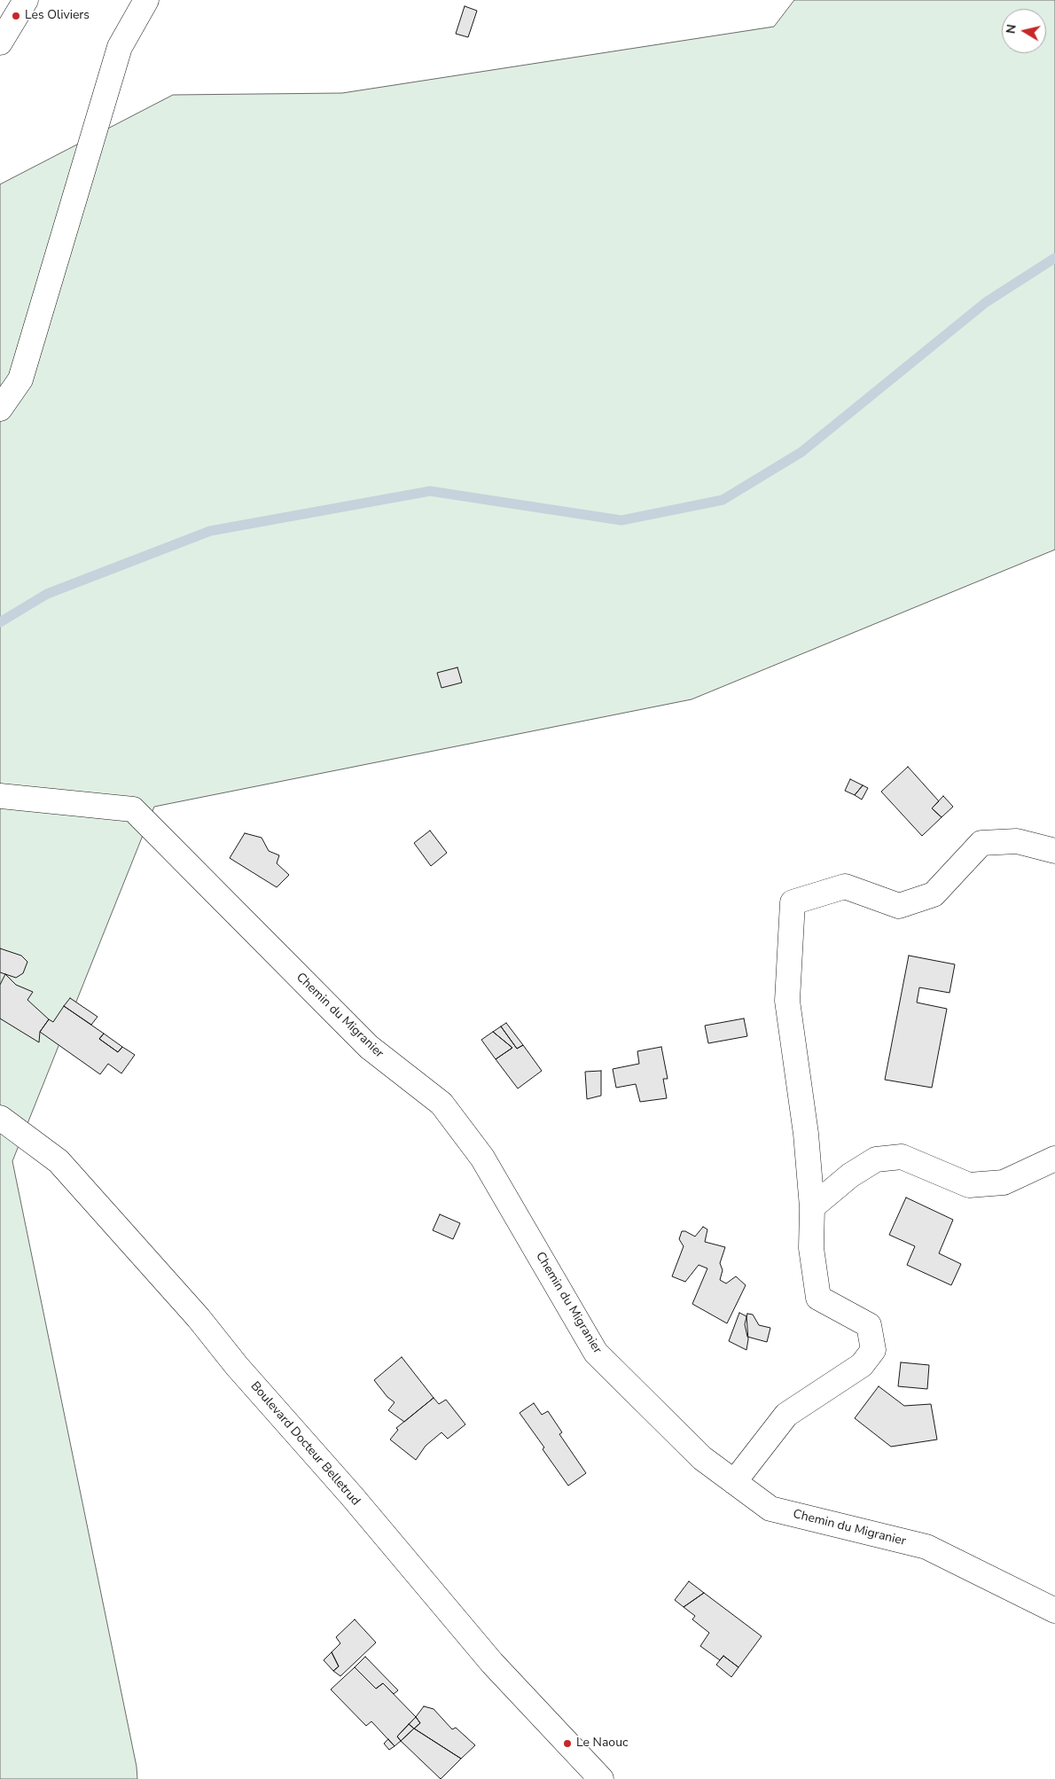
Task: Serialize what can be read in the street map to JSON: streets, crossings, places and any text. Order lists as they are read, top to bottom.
{
  "streets": {
    "street": ["Chemin du Migranier", "Boulevard Docteur Belletrud"]
  },
  "places": ["Les Oliviers", "Le Naouc"],
  "north": "left"
}
